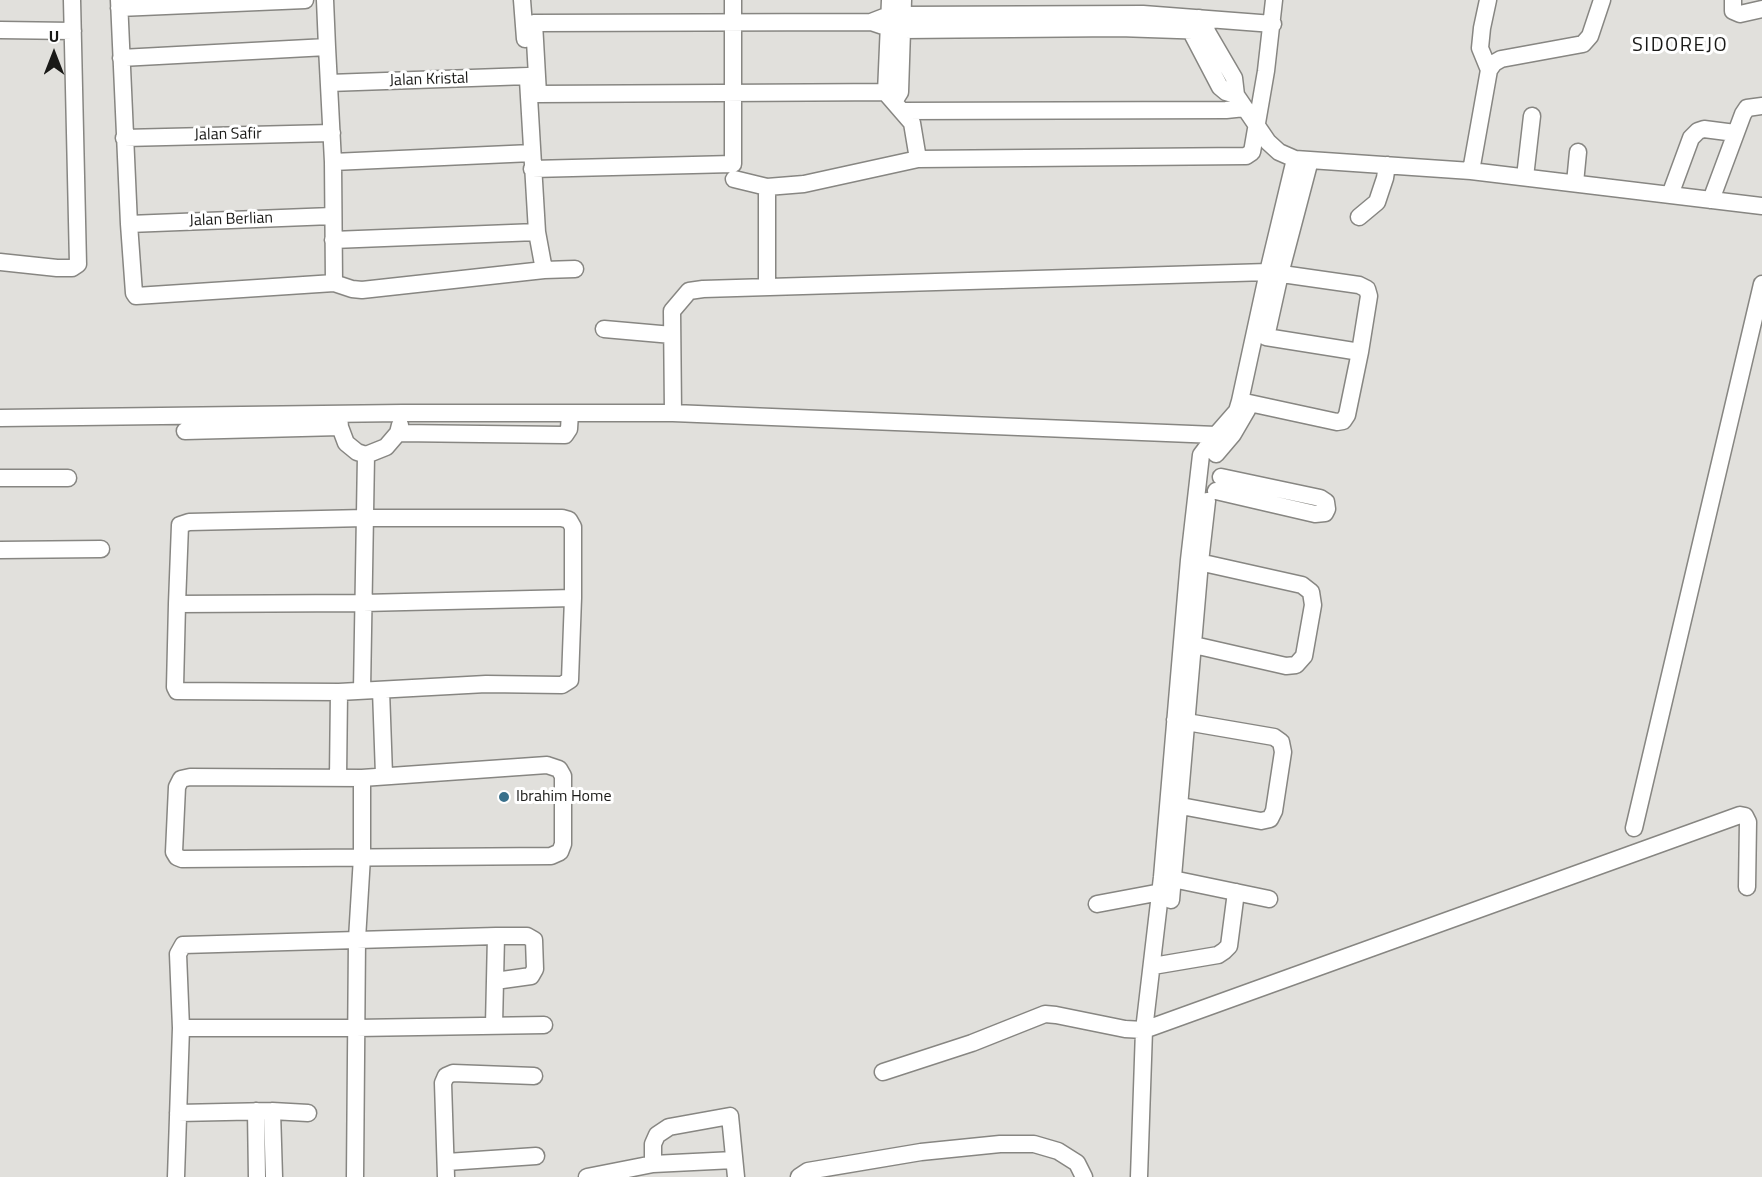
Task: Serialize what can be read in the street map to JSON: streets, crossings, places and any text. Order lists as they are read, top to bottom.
{
  "streets": {
    "street": ["Jalan Kristal", "Jalan Safir", "Jalan Berlian"]
  },
  "districts": ["SIDOREJO"],
  "places": ["Ibrahim Home"],
  "north": "top"
}
